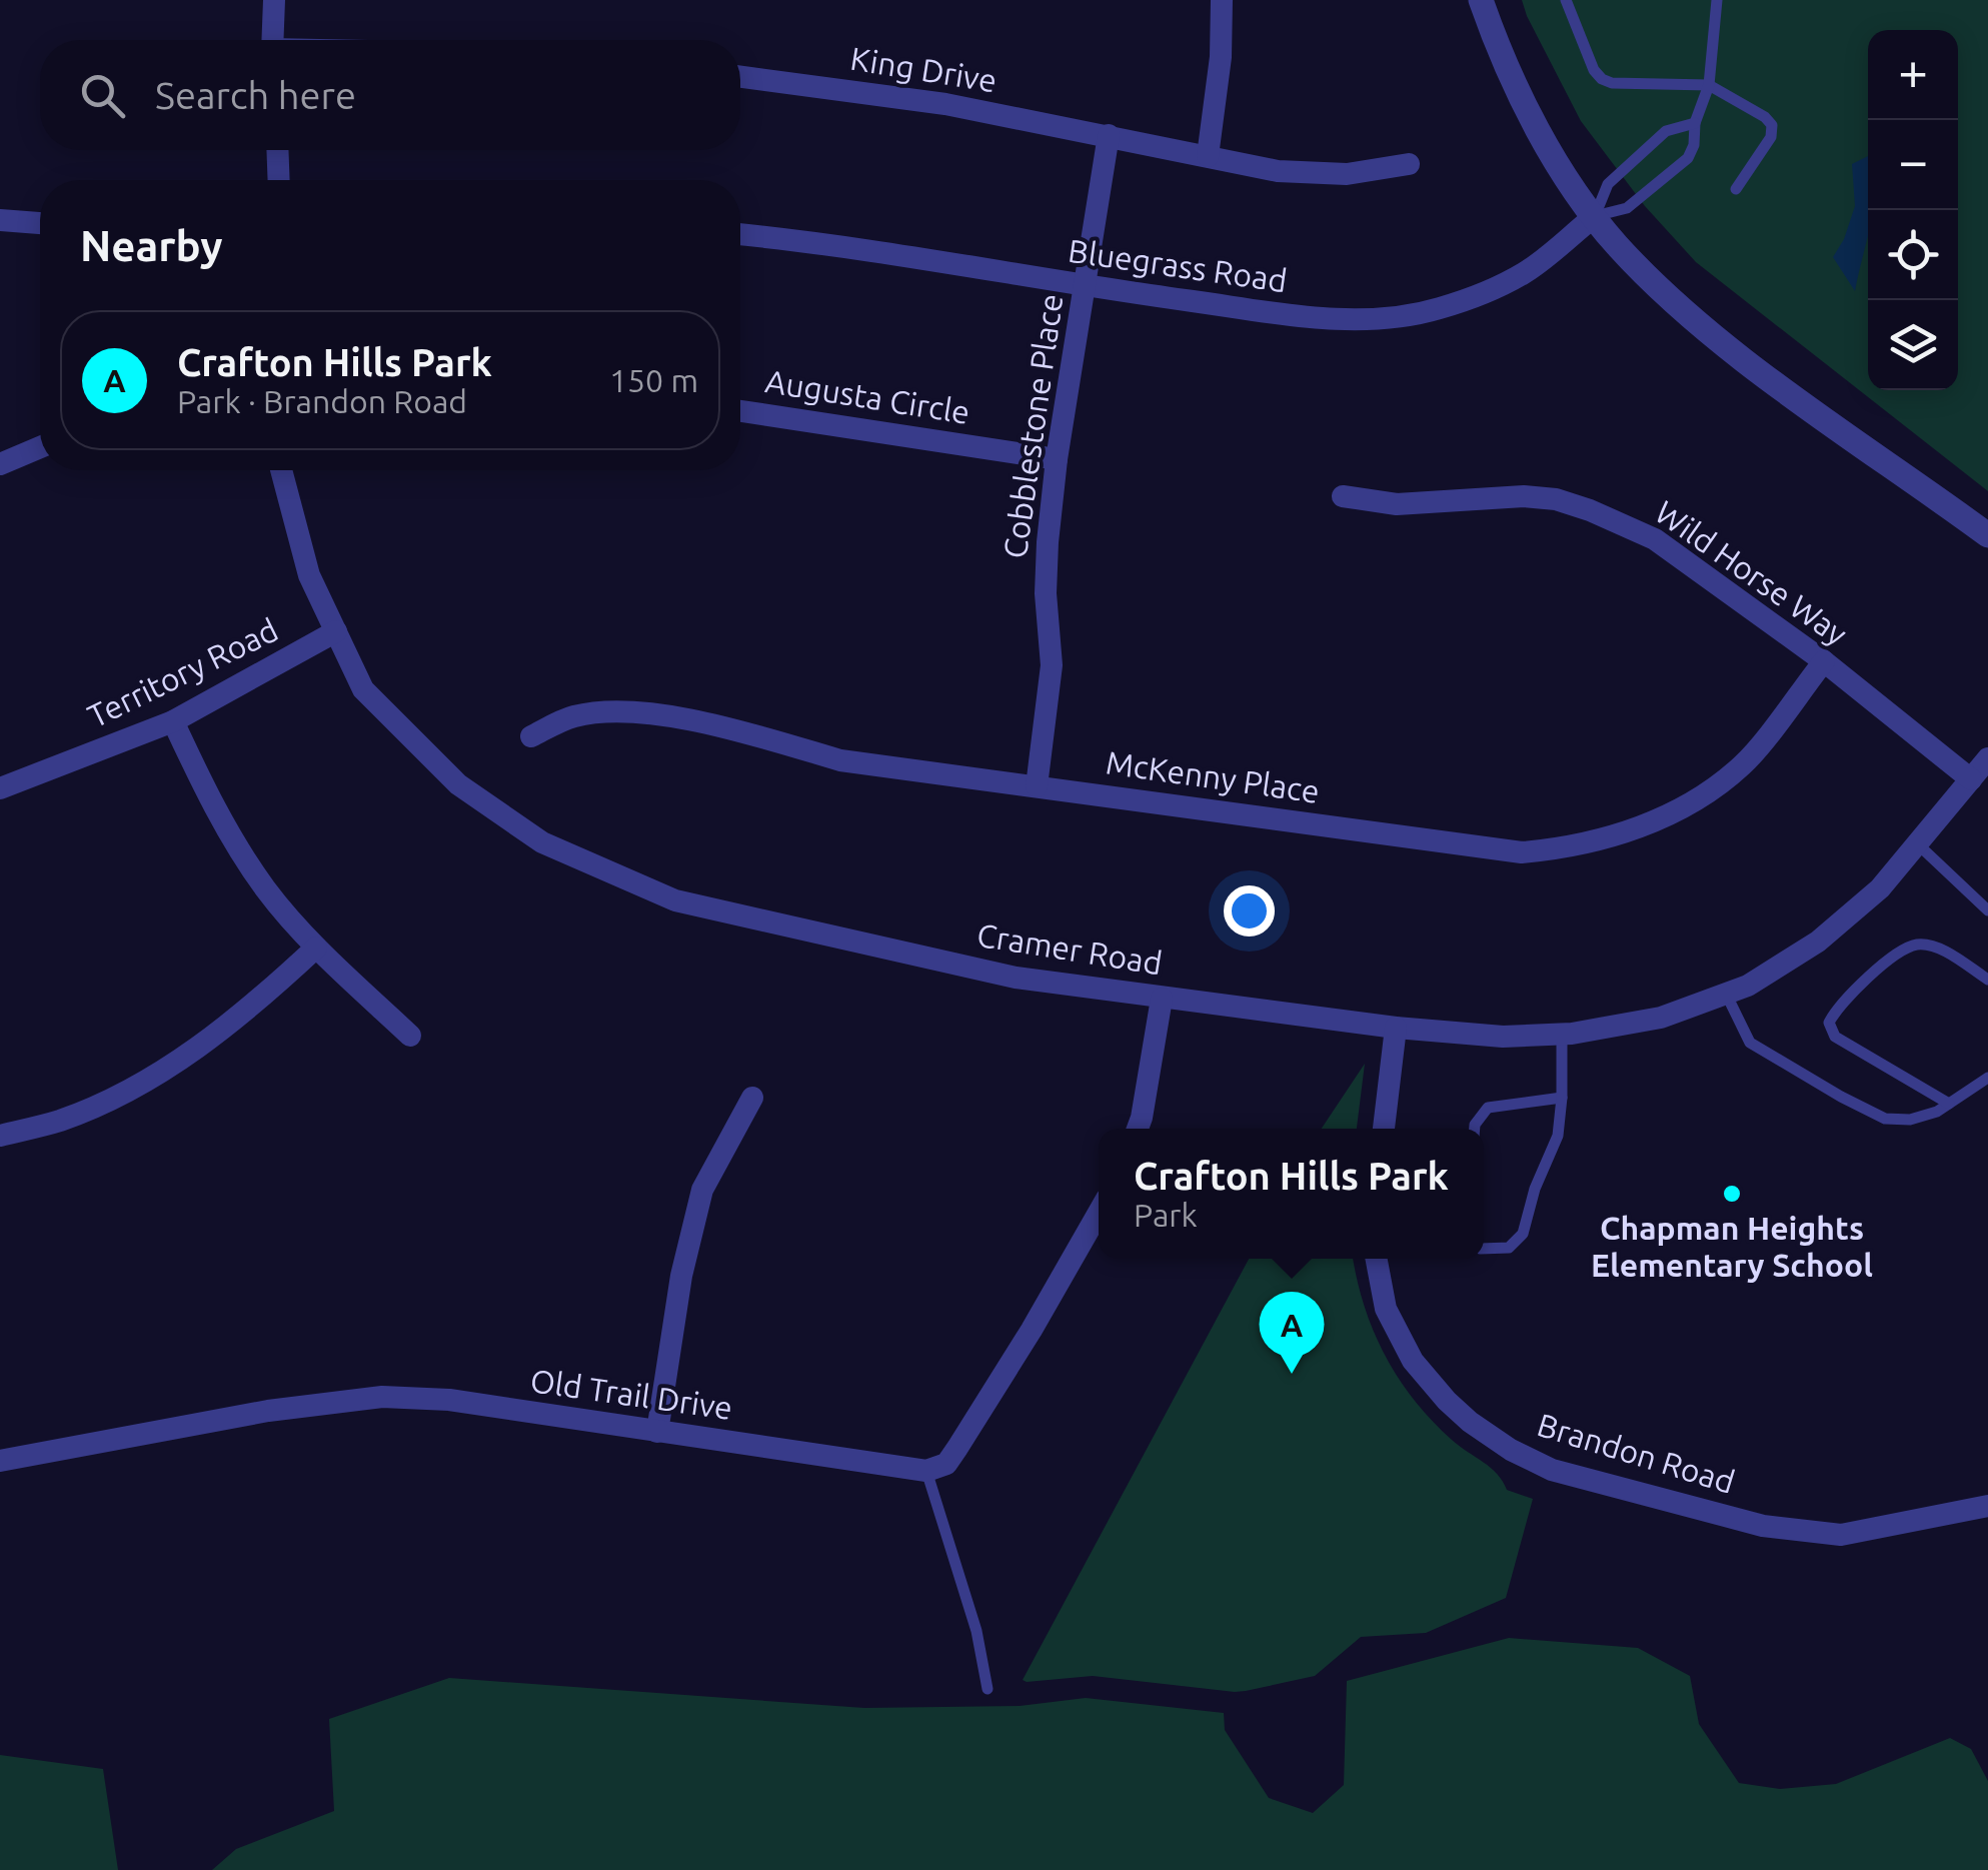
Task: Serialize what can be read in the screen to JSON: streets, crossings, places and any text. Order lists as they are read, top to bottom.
{
  "streets": {
    "street": [
      "King Drive",
      "Bluegrass Road",
      "Augusta Circle",
      "Cobblestone Place",
      "Wild Horse Way",
      "Territory Road",
      "McKenny Place",
      "Cramer Road",
      "Old Trail Drive",
      "Brandon Road"
    ]
  },
  "crossings": [
    ["King Drive", "Cobblestone Place"],
    ["Bluegrass Road", "Cobblestone Place"],
    ["Augusta Circle", "Cobblestone Place"],
    ["Cobblestone Place", "McKenny Place"],
    ["Wild Horse Way", "McKenny Place"],
    ["Wild Horse Way", "Cramer Road"],
    ["Territory Road", "Cramer Road"]
  ],
  "places": ["Chapman Heights Elementary School"],
  "page": {
    "map_buttons": ["+", "−"],
    "search": "Search here",
    "heading": "Nearby",
    "list": [
      {
        "mark": "A",
        "name": "Crafton Hills Park",
        "note": "Park · Brandon Road",
        "value": "150 m"
      }
    ],
    "popup": ["Crafton Hills Park", "Park"],
    "pins": "A"
  }
}
